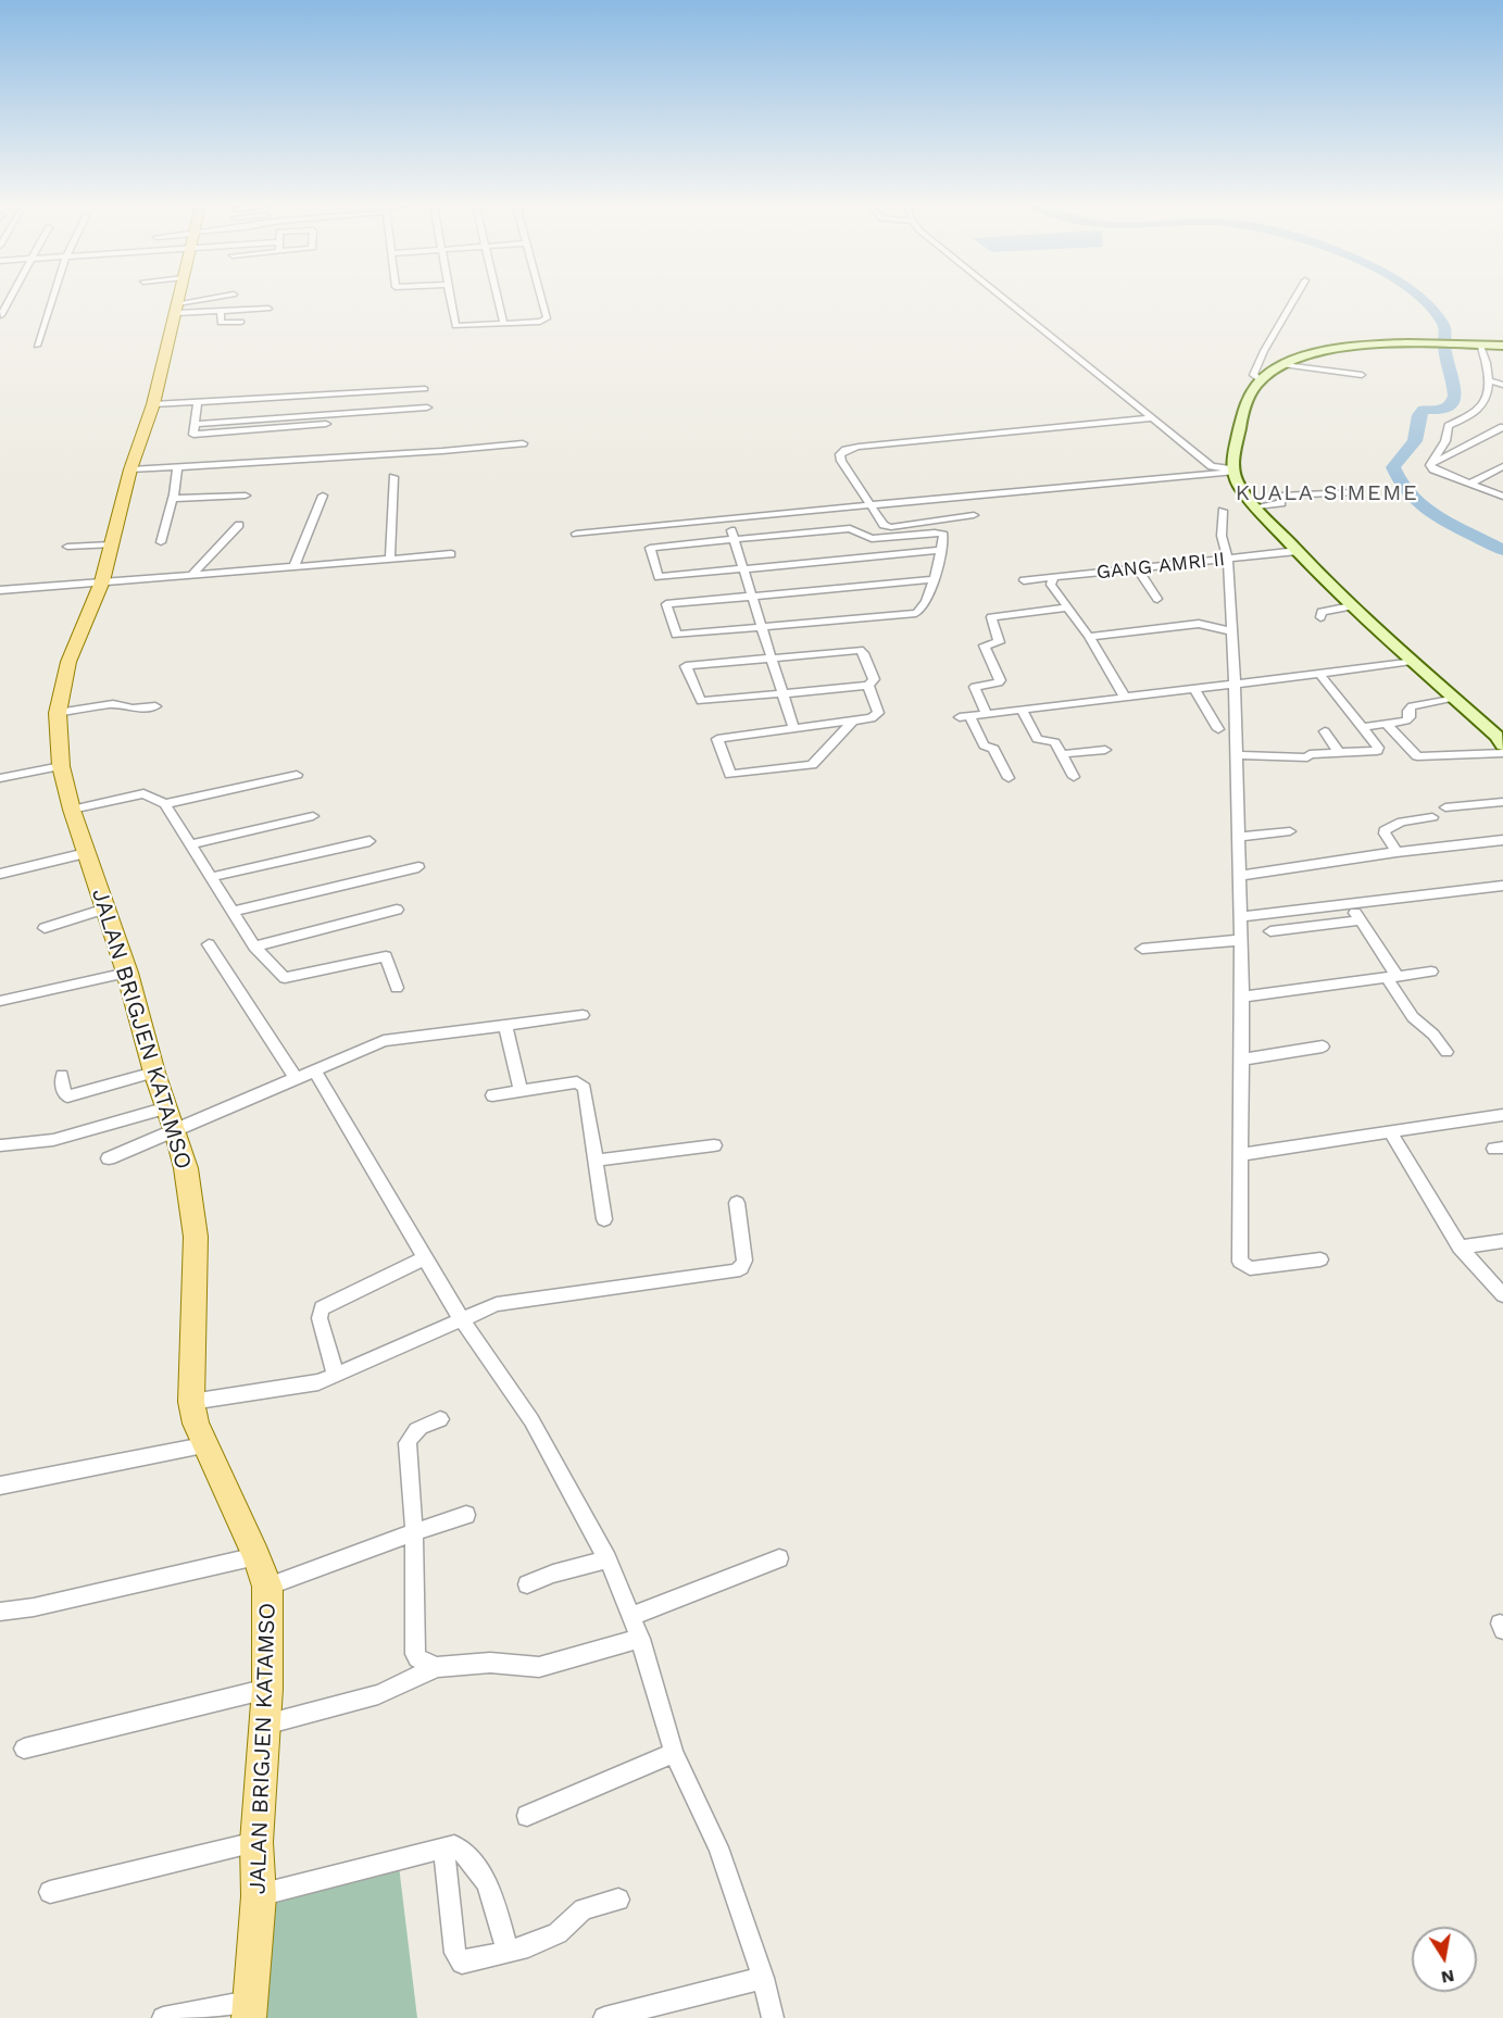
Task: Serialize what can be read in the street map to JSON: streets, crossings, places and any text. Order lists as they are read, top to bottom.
{
  "streets": {
    "main road": ["JALAN BRIGJEN KATAMSO"],
    "street": ["GANG AMRI II"]
  },
  "districts": ["KUALA SIMEME"],
  "north": "bottom"
}
